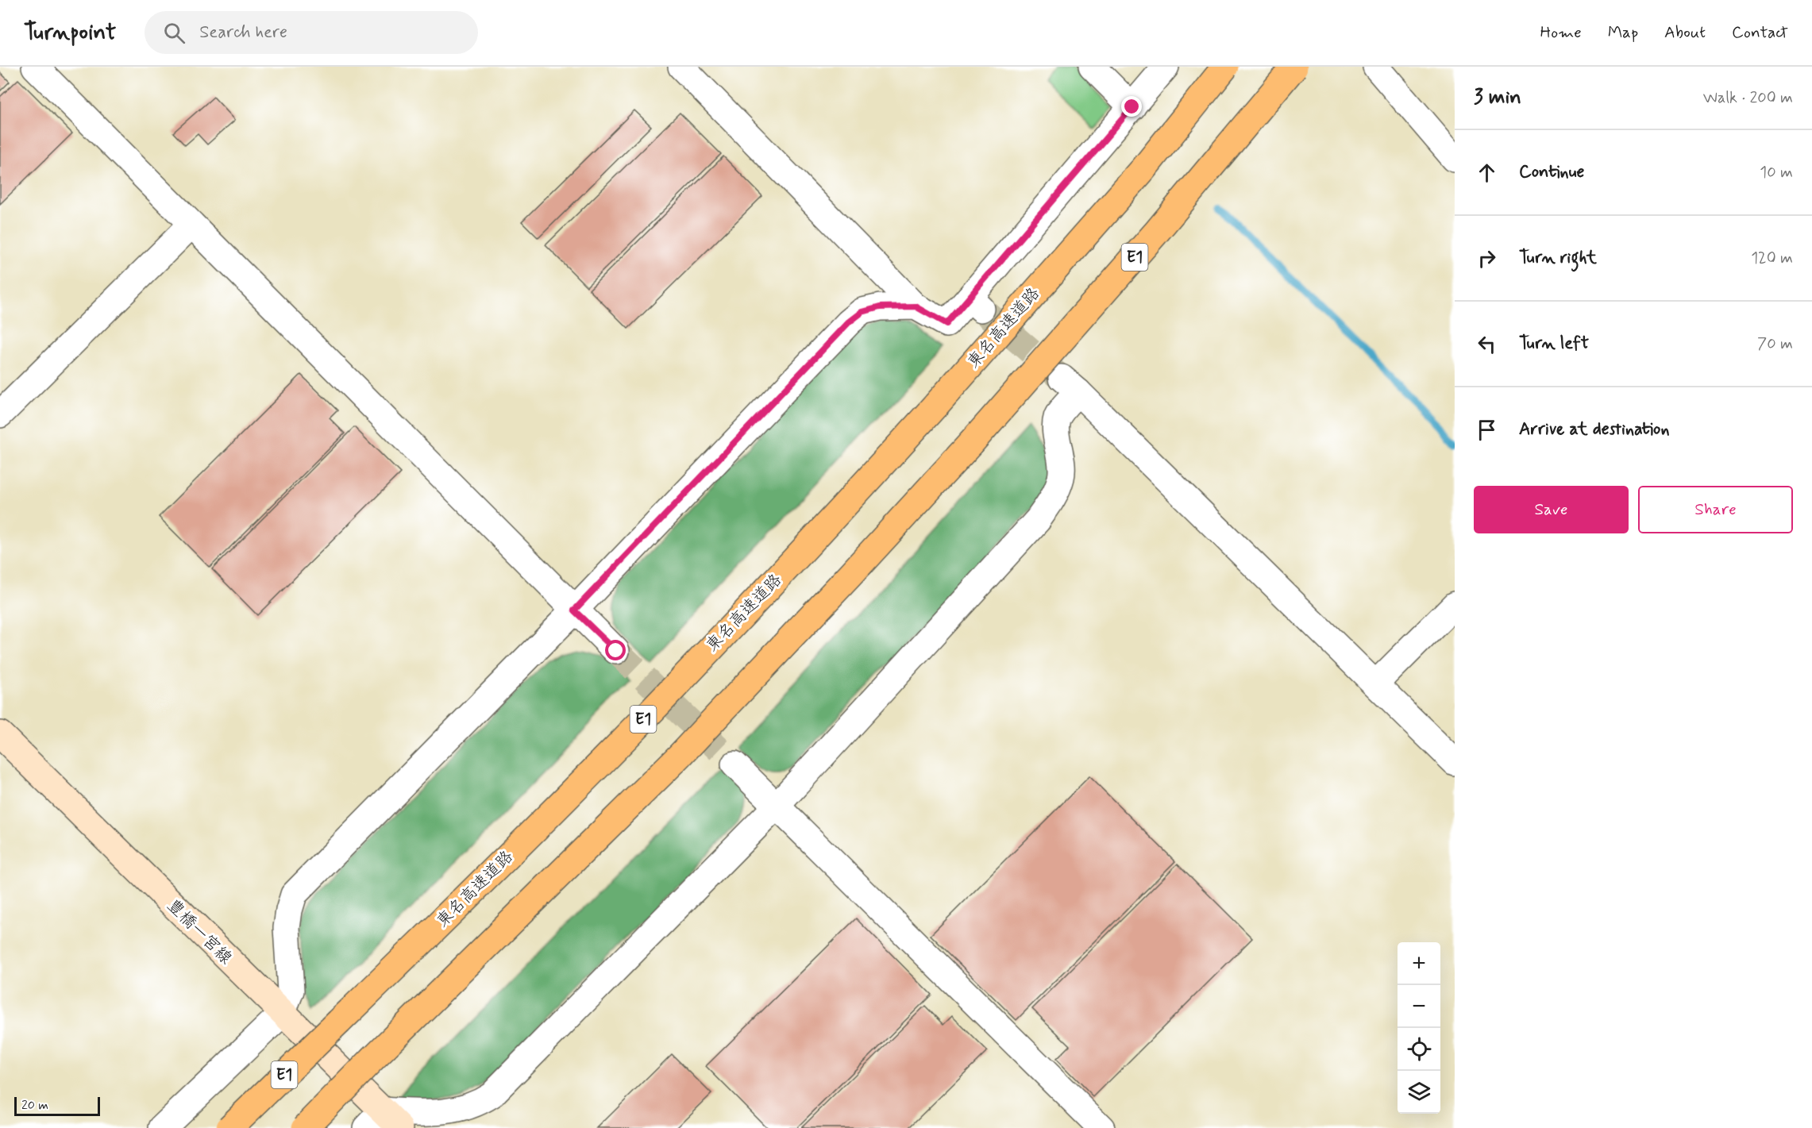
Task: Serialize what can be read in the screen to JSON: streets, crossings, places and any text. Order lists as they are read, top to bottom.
{
  "streets": {
    "highway": ["E1", "東名高速道路"],
    "main road": ["豊橋一宮線"]
  },
  "scale_bar": "20 m",
  "page": {
    "header": "Turnpoint",
    "search": "Search here",
    "nav": [
      "Home",
      "Map",
      "About",
      "Contact"
    ],
    "heading": ["3 min", "Walk · 200 m"],
    "list": [
      ["Continue", "10 m"],
      ["Turn right", "120 m"],
      ["Turn left", "70 m"],
      "Arrive at destination"
    ],
    "buttons": ["Save", "Share"],
    "map_buttons": ["+", "−"],
    "scale": "20 m"
  }
}
